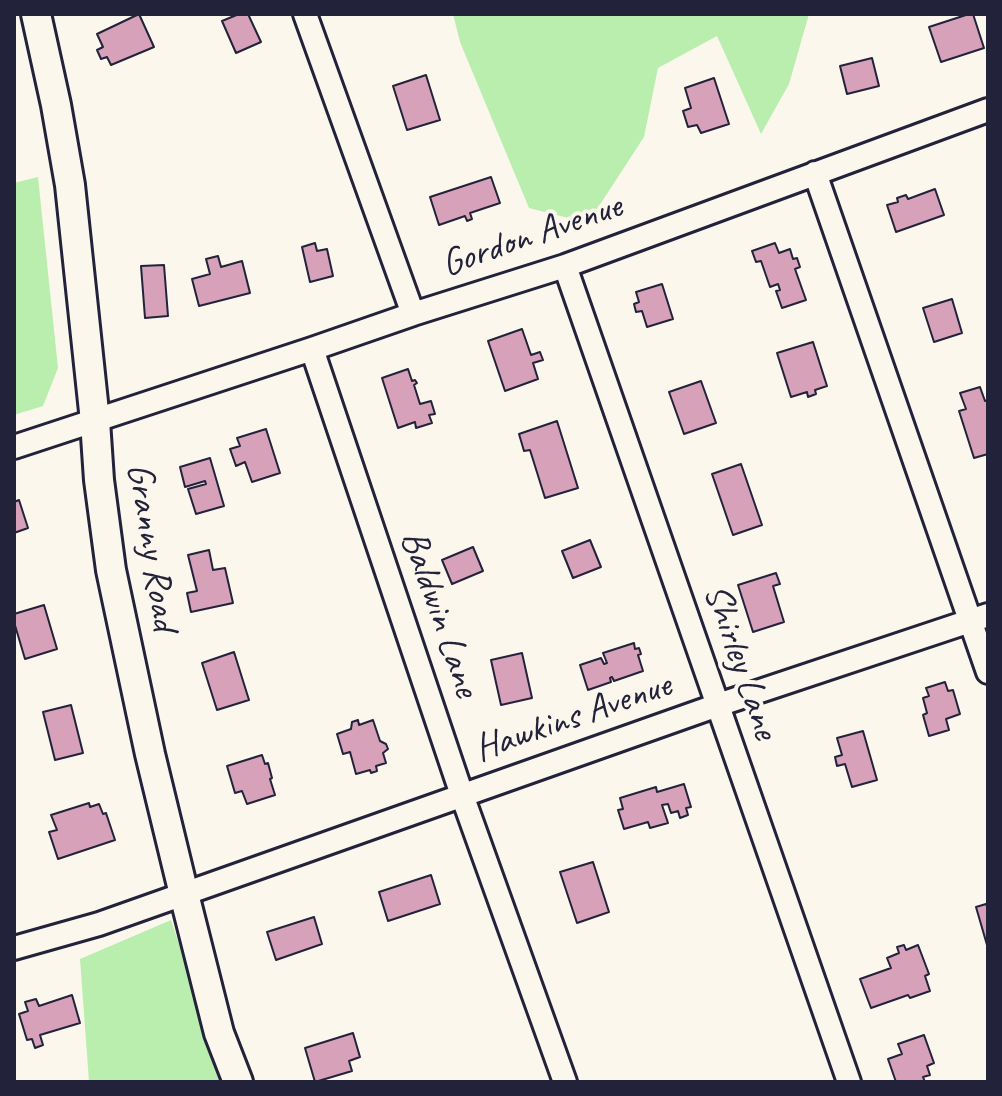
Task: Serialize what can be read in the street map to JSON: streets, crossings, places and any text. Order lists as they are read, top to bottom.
{
  "streets": {
    "street": [
      "Gordon Avenue",
      "Granny Road",
      "Baldwin Lane",
      "Shirley Lane",
      "Hawkins Avenue"
    ]
  },
  "crossings": [
    ["Gordon Avenue", "Granny Road"],
    ["Gordon Avenue", "Baldwin Lane"],
    ["Gordon Avenue", "Shirley Lane"],
    ["Granny Road", "Hawkins Avenue"],
    ["Baldwin Lane", "Hawkins Avenue"],
    ["Shirley Lane", "Hawkins Avenue"]
  ]
}
